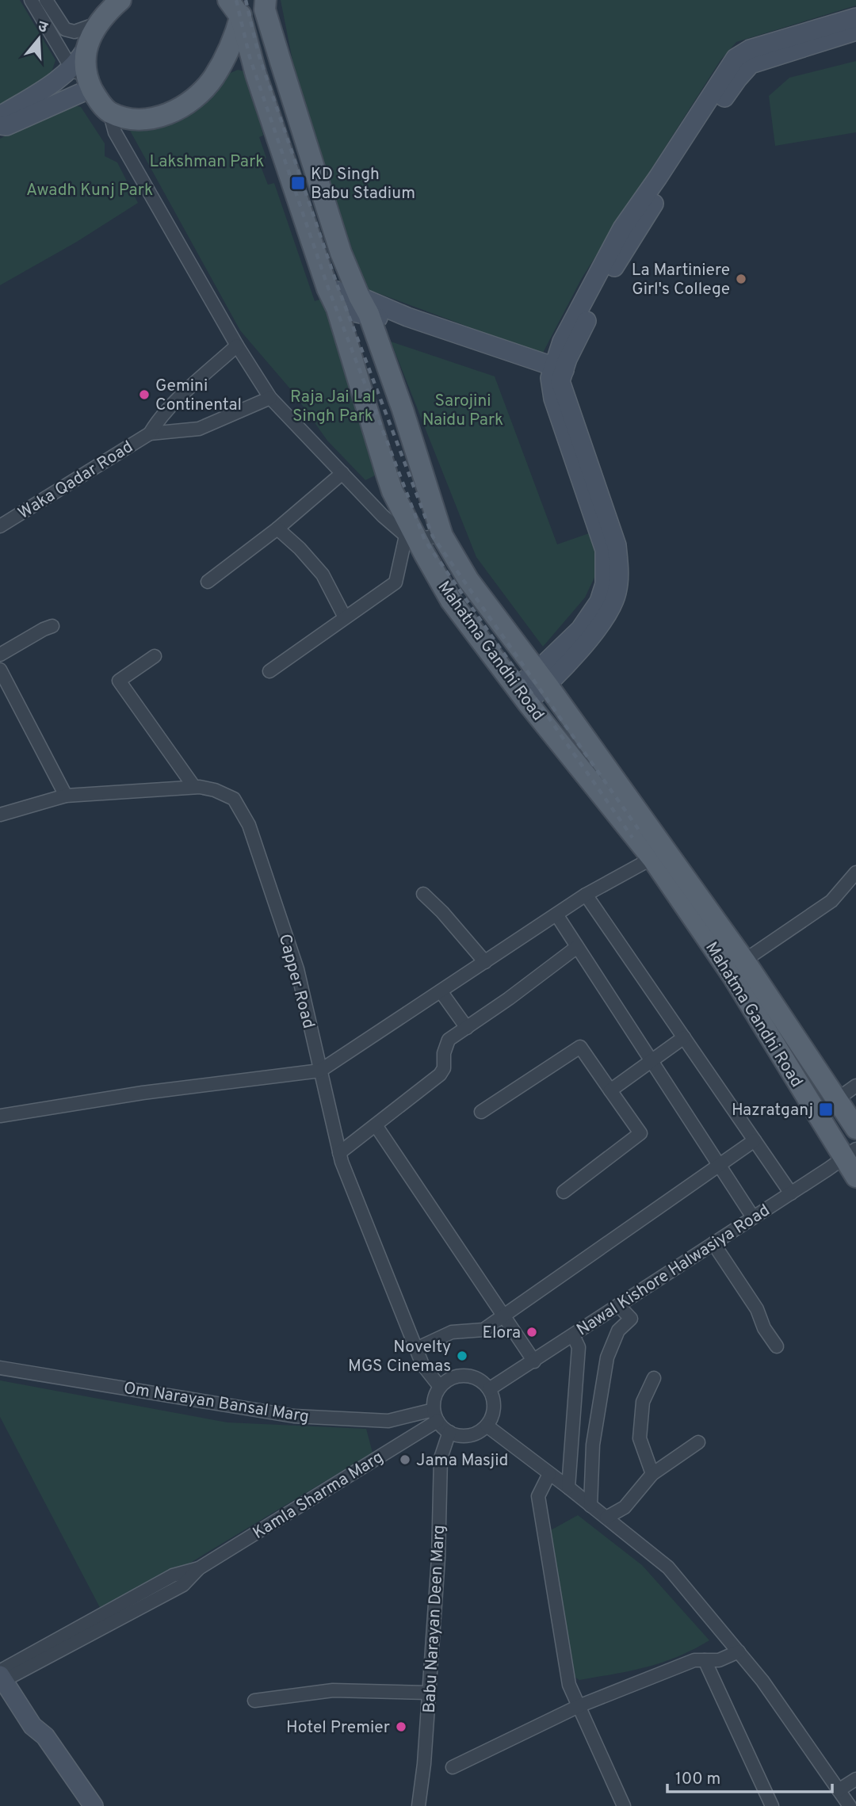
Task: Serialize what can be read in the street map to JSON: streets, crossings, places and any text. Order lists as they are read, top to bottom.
{
  "streets": {
    "main road": ["Mahatma Gandhi Road"],
    "street": [
      "Waka Qadar Road",
      "Capper Road",
      "Nawal Kishore Halwasiya Road",
      "Om Narayan Bansal Marg",
      "Kamla Sharma Marg",
      "Babu Narayan Deen Marg"
    ]
  },
  "crossings": [
    ["Mahatma Gandhi Road", "Nawal Kishore Halwasiya Road"],
    ["Capper Road", "Nawal Kishore Halwasiya Road"],
    ["Capper Road", "Om Narayan Bansal Marg"],
    ["Capper Road", "Kamla Sharma Marg"],
    ["Capper Road", "Babu Narayan Deen Marg"],
    ["Nawal Kishore Halwasiya Road", "Om Narayan Bansal Marg"],
    ["Nawal Kishore Halwasiya Road", "Kamla Sharma Marg"],
    ["Nawal Kishore Halwasiya Road", "Babu Narayan Deen Marg"],
    ["Om Narayan Bansal Marg", "Kamla Sharma Marg"],
    ["Om Narayan Bansal Marg", "Babu Narayan Deen Marg"],
    ["Kamla Sharma Marg", "Babu Narayan Deen Marg"]
  ],
  "parks": [
    "Lakshman Park",
    "Awadh Kunj Park",
    "Raja Jai Lal Singh Park",
    "Sarojini Naidu Park"
  ],
  "places": {
    "transit": ["KD Singh Babu Stadium", "Hazratganj"],
    "other": [
      "La Martiniere Girl's College",
      "Gemini Continental",
      "Elora",
      "Novelty MGS Cinemas",
      "Jama Masjid",
      "Hotel Premier"
    ]
  },
  "scale_bar": "100 m",
  "north": "top"
}
